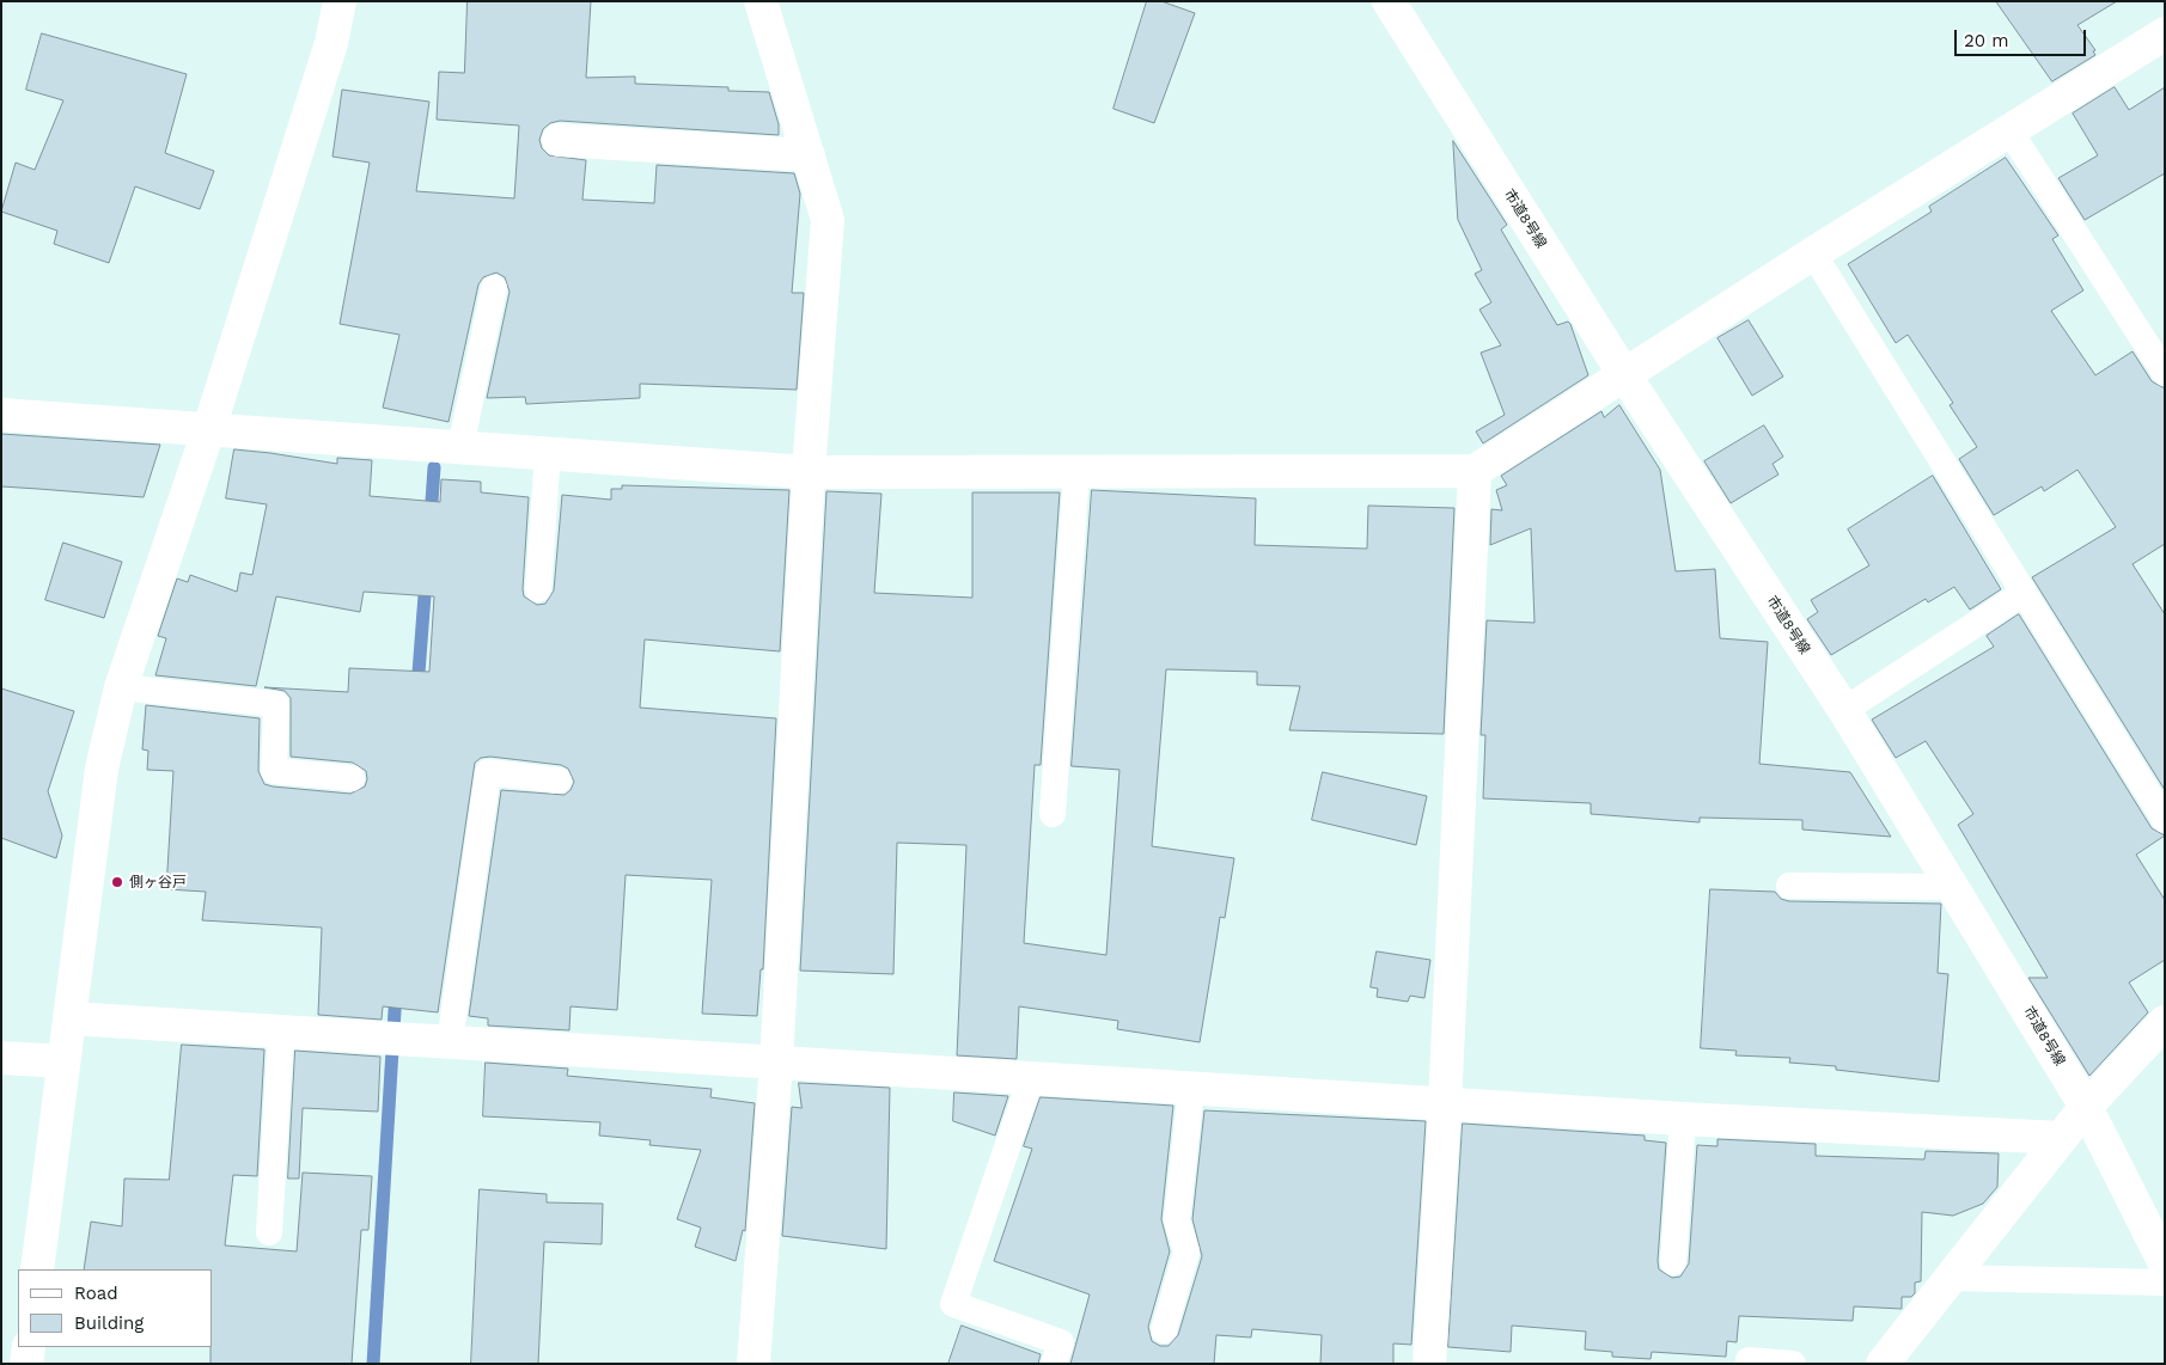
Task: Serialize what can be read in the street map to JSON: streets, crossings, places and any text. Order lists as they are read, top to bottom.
{
  "streets": {
    "street": ["市道8号線"]
  },
  "places": ["側ヶ谷戸"],
  "legend": ["Road", "Building"],
  "scale_bar": "20 m"
}
